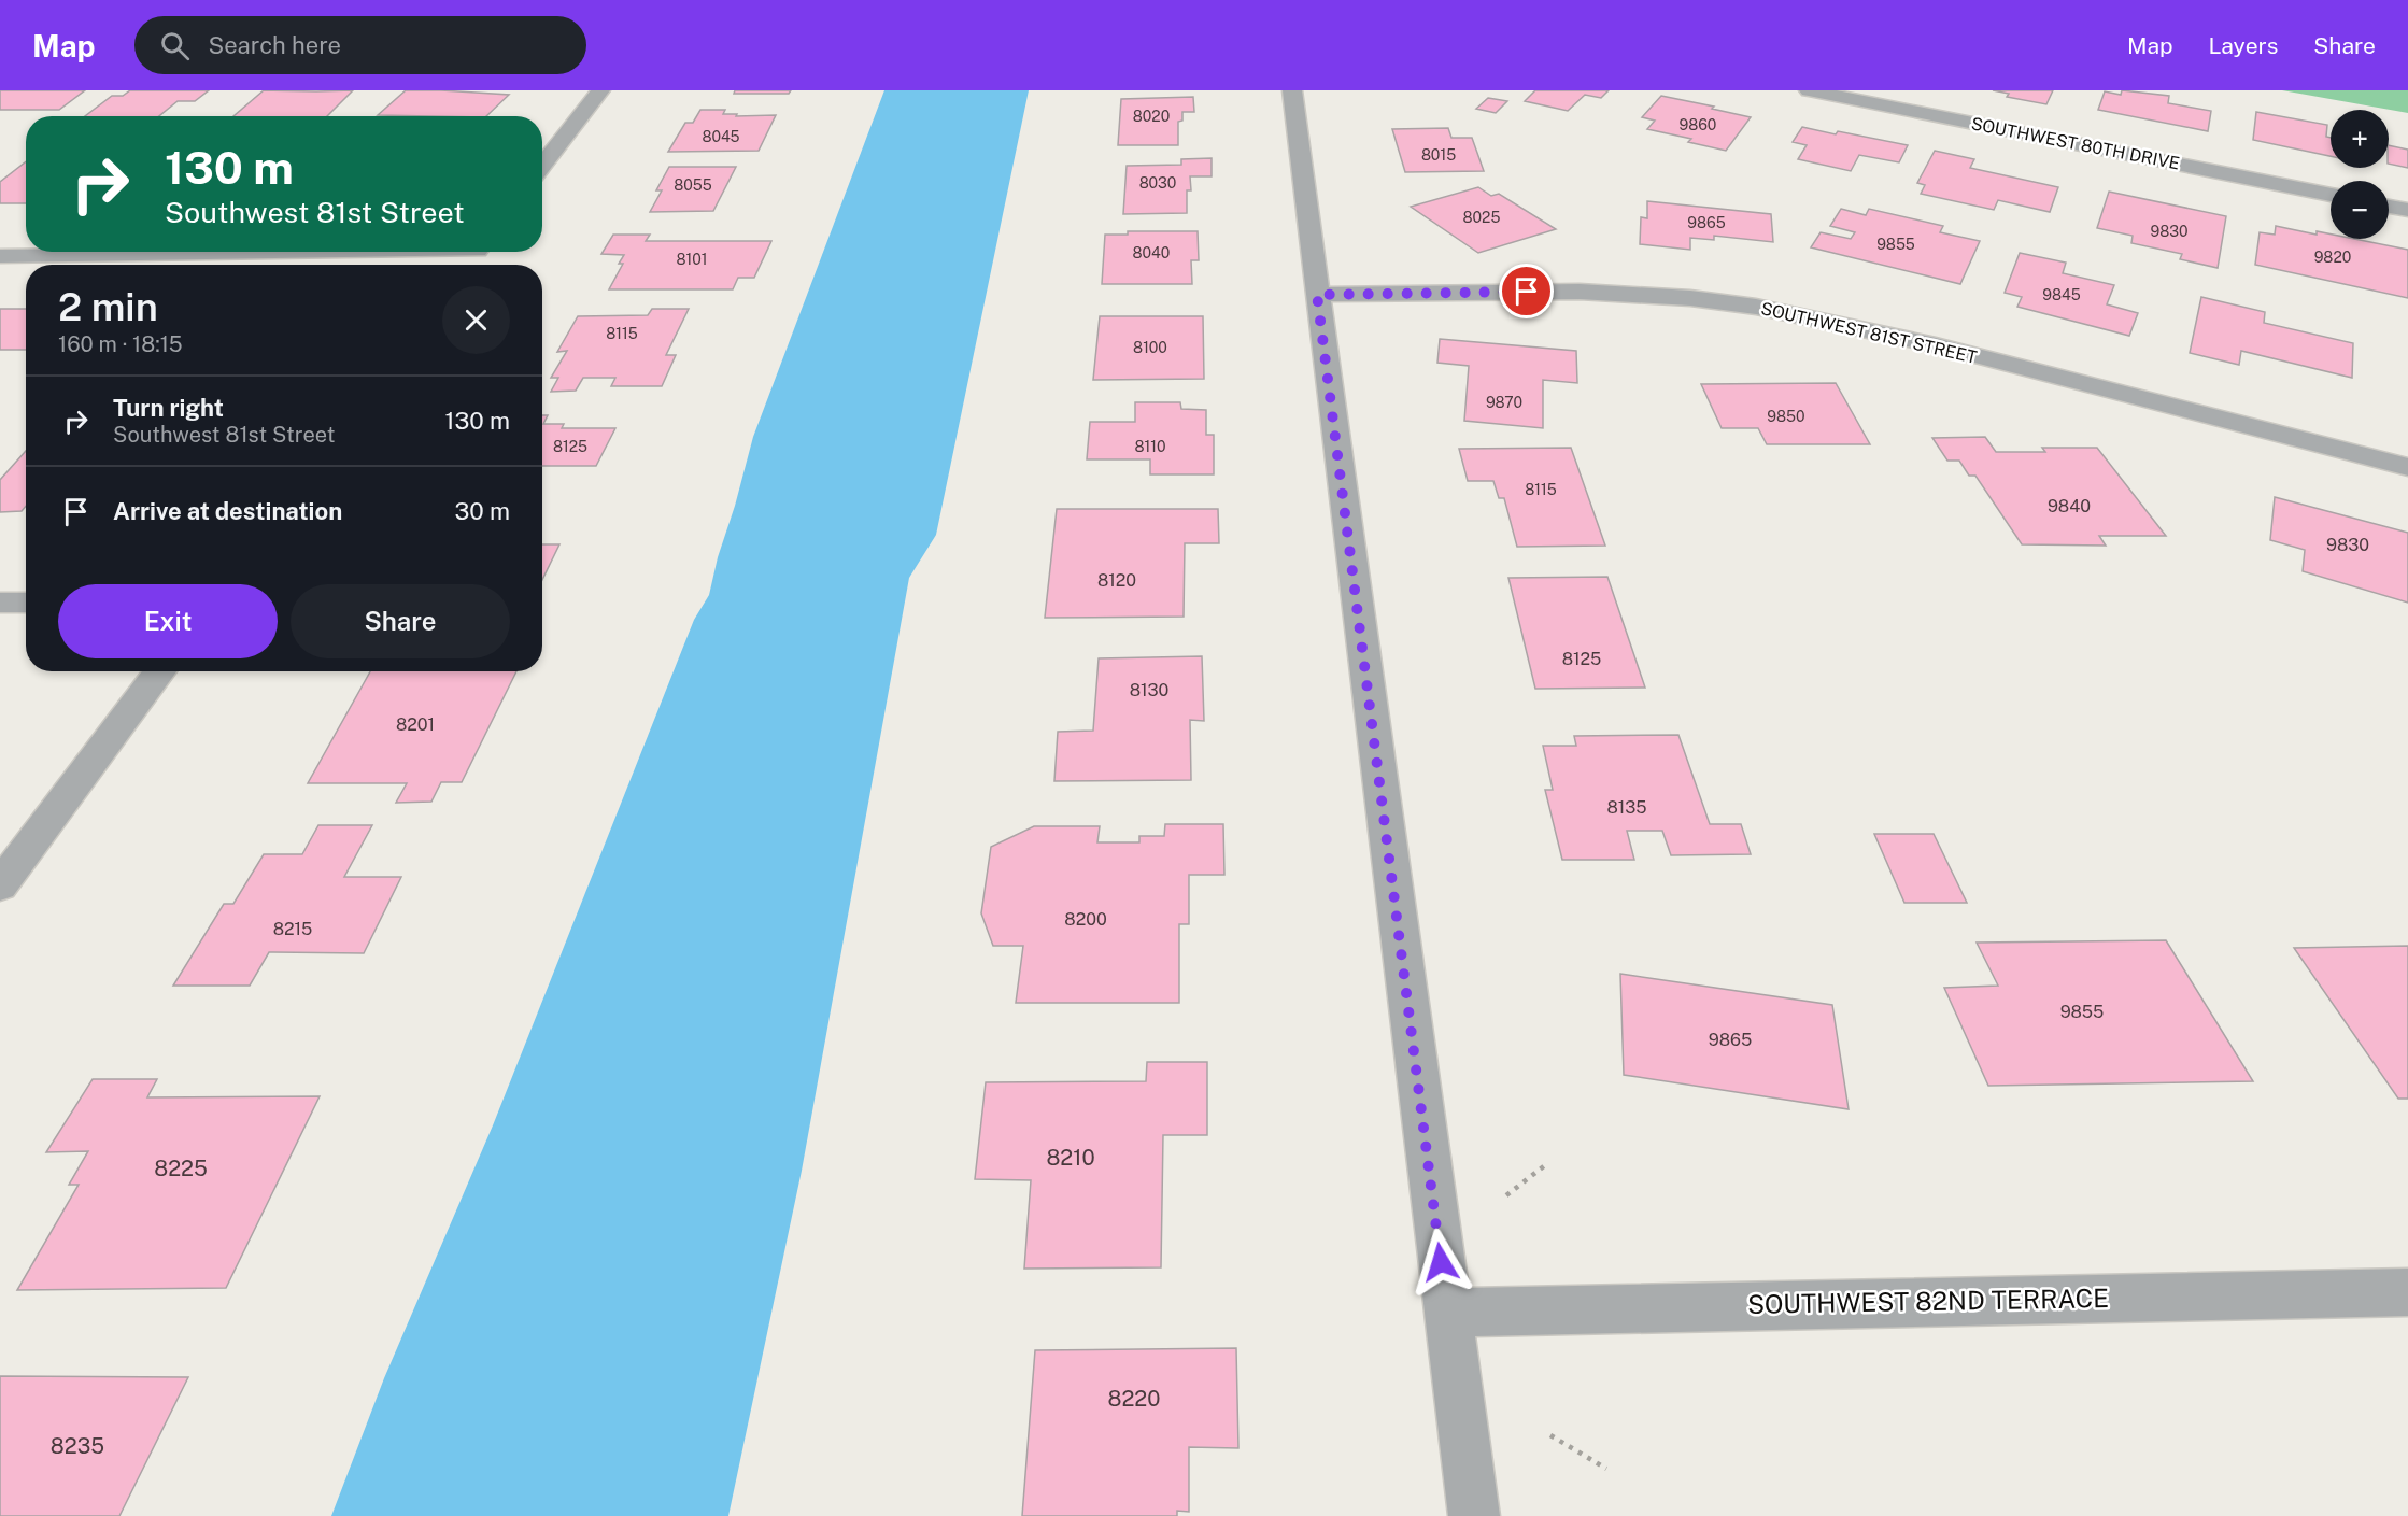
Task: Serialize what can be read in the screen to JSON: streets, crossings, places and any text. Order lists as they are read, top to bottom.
{
  "streets": {
    "street": ["SOUTHWEST 80TH DRIVE", "SOUTHWEST 81ST STREET", "SOUTHWEST 82ND TERRACE"]
  },
  "house_numbers": [
    "8020",
    "9860",
    "8045",
    "8015",
    "8030",
    "8055",
    "8025",
    "9865",
    "9830",
    "9855",
    "8040",
    "9820",
    "8101",
    "9845",
    "8115",
    "8100",
    "9870",
    "9850",
    "8125",
    "8110",
    "8115",
    "9840",
    "9830",
    "8120",
    "8125",
    "8130",
    "8201",
    "8135",
    "8200",
    "8215",
    "9855",
    "9865",
    "8210",
    "8225",
    "8220",
    "8235"
  ],
  "page": {
    "header": "Map",
    "search": "Search here",
    "nav": ["Map", "Layers", "Share"],
    "map_buttons": ["+", "−"],
    "turn": ["130 m", "Southwest 81st Street"],
    "heading": ["2 min", "160 m · 18:15"],
    "list": [
      {
        "name": "Turn right",
        "note": "Southwest 81st Street",
        "value": "130 m"
      },
      {
        "name": "Arrive at destination",
        "value": "30 m"
      }
    ],
    "buttons": ["Exit", "Share"]
  }
}
